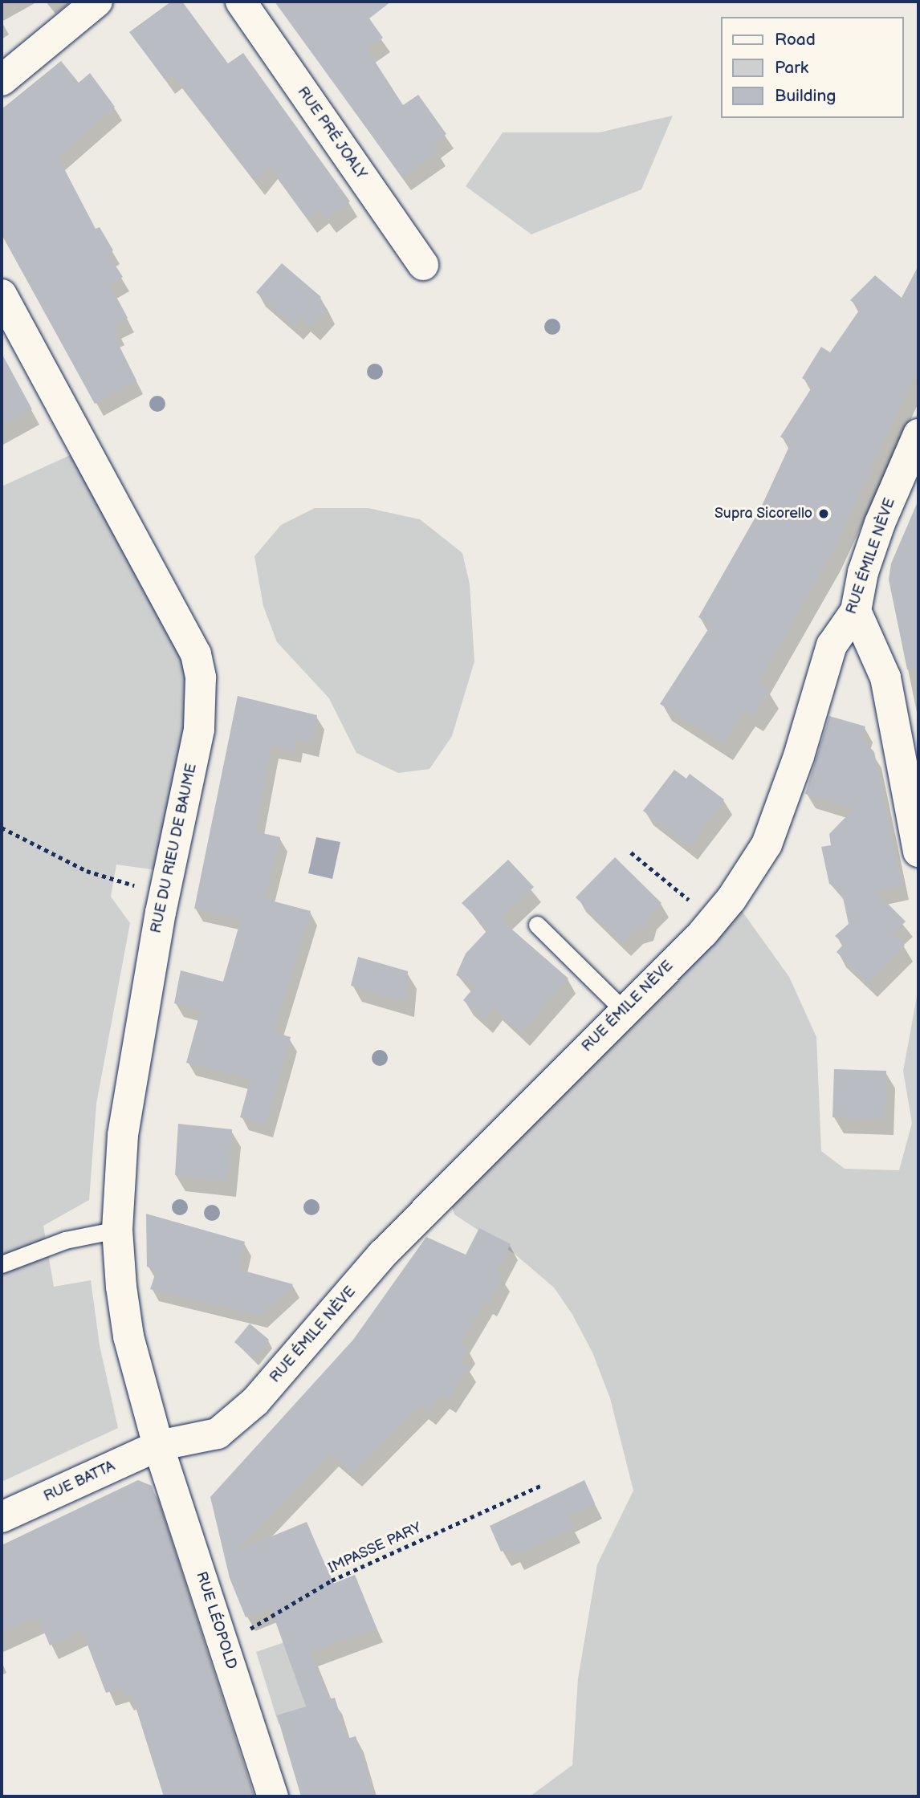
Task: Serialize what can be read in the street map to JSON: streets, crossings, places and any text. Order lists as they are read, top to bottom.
{
  "streets": {
    "street": [
      "RUE PRÉ JOALY",
      "RUE ÉMILE NÈVE",
      "RUE DU RIEU DE BAUME",
      "RUE BATTA",
      "RUE LÉOPOLD"
    ],
    "path": ["IMPASSE PARY"]
  },
  "crossings": [
    ["RUE ÉMILE NÈVE", "RUE DU RIEU DE BAUME"],
    ["RUE ÉMILE NÈVE", "RUE BATTA"],
    ["RUE ÉMILE NÈVE", "RUE LÉOPOLD"],
    ["RUE DU RIEU DE BAUME", "RUE BATTA"],
    ["RUE DU RIEU DE BAUME", "RUE LÉOPOLD"],
    ["RUE BATTA", "RUE LÉOPOLD"],
    ["IMPASSE PARY", "RUE LÉOPOLD"]
  ],
  "places": ["Supra Sicorello"],
  "legend": ["Road", "Park", "Building"]
}
